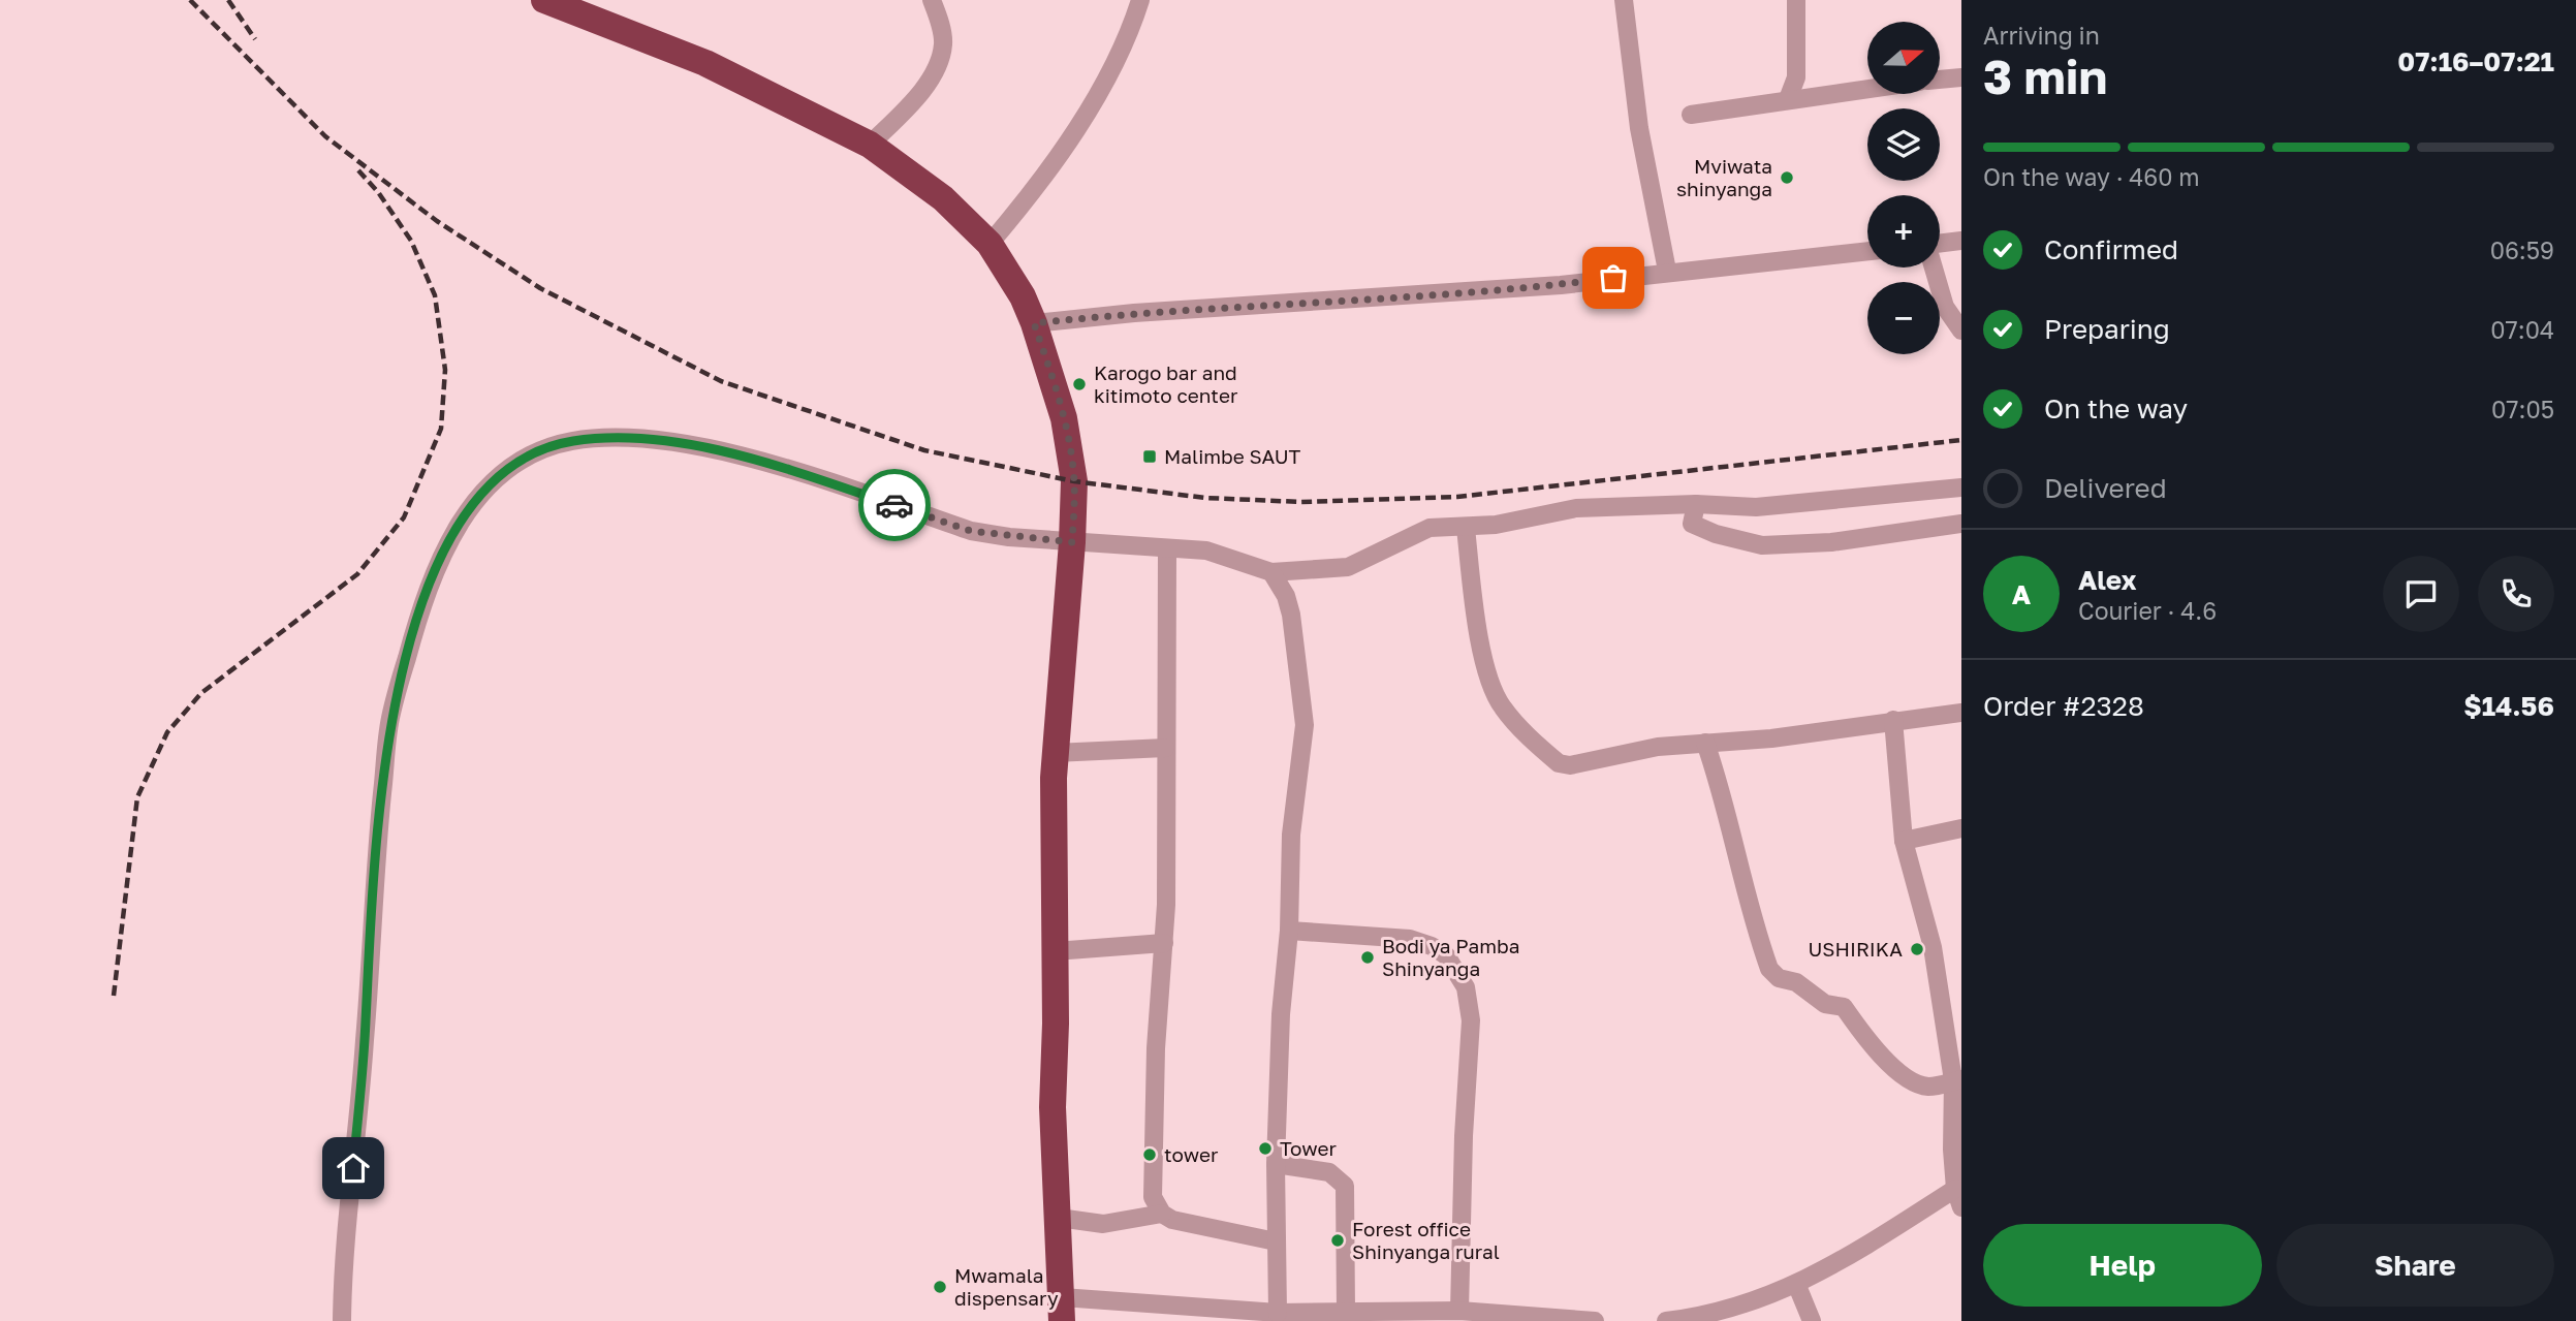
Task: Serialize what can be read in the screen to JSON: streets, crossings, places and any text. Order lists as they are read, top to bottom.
{
  "places": {
    "other": [
      "Mviwata shinyanga",
      "Karogo bar and kitimoto center",
      "USHIRIKA",
      "Bodi ya Pamba Shinyanga",
      "Tower",
      "tower",
      "Forest office Shinyanga rural",
      "Mwamala dispensary"
    ],
    "transit": ["Malimbe SAUT"]
  },
  "north": "right",
  "page": {
    "heading": ["3 min", "Arriving in", "07:16–07:21"],
    "panel": [
      "Alex",
      "Courier · 4.6",
      "Order #2328",
      "$14.56"
    ],
    "map_buttons": ["+", "−"],
    "bar": "On the way · 460 m",
    "list": [
      ["Confirmed", "06:59"],
      ["Preparing", "07:04"],
      ["On the way", "07:05"],
      "Delivered"
    ],
    "round": "A",
    "buttons": ["Help", "Share"]
  }
}
